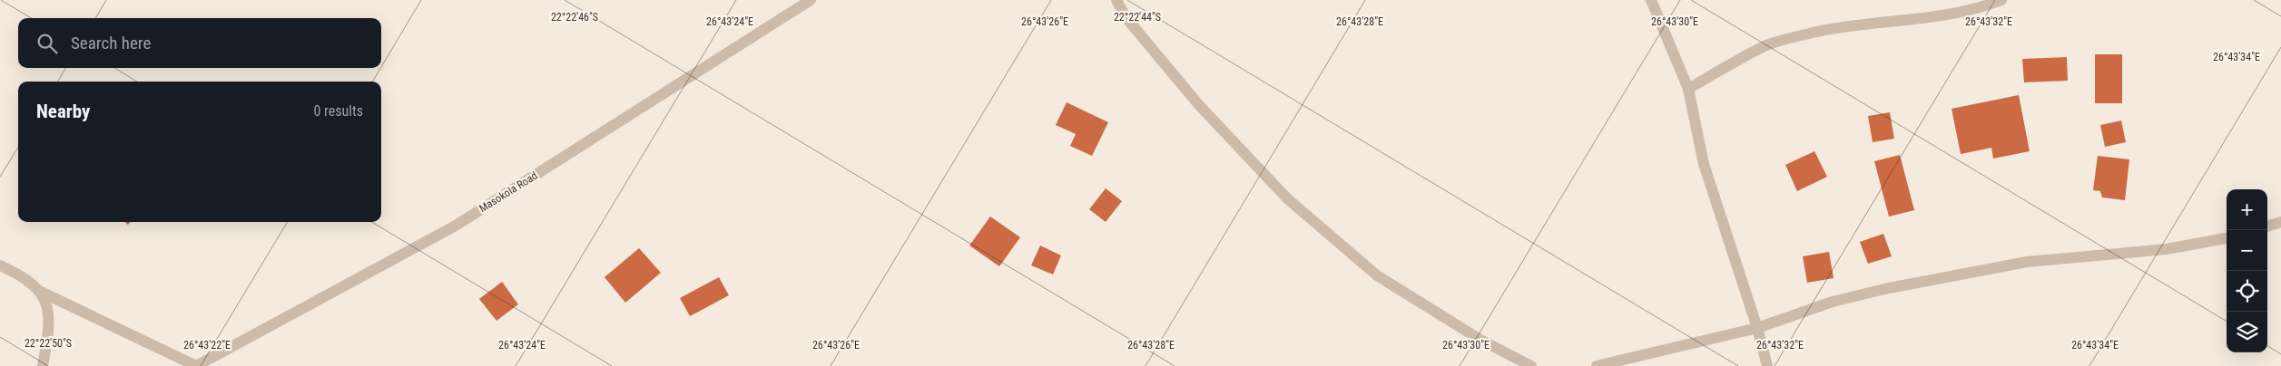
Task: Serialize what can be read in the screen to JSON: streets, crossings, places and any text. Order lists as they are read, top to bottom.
{
  "streets": {
    "street": ["Masokola Road"]
  },
  "page": {
    "search": "Search here",
    "heading": ["Nearby", "0 results"],
    "map_buttons": ["+", "−"]
  },
  "coordinates": [
    "22°22'46\"S",
    "22°22'44\"S",
    "26°43'30\"E",
    "26°43'24\"E",
    "26°43'26\"E",
    "26°43'28\"E",
    "26°43'32\"E",
    "26°43'34\"E",
    "22°22'50\"S",
    "26°43'22\"E"
  ]
}
